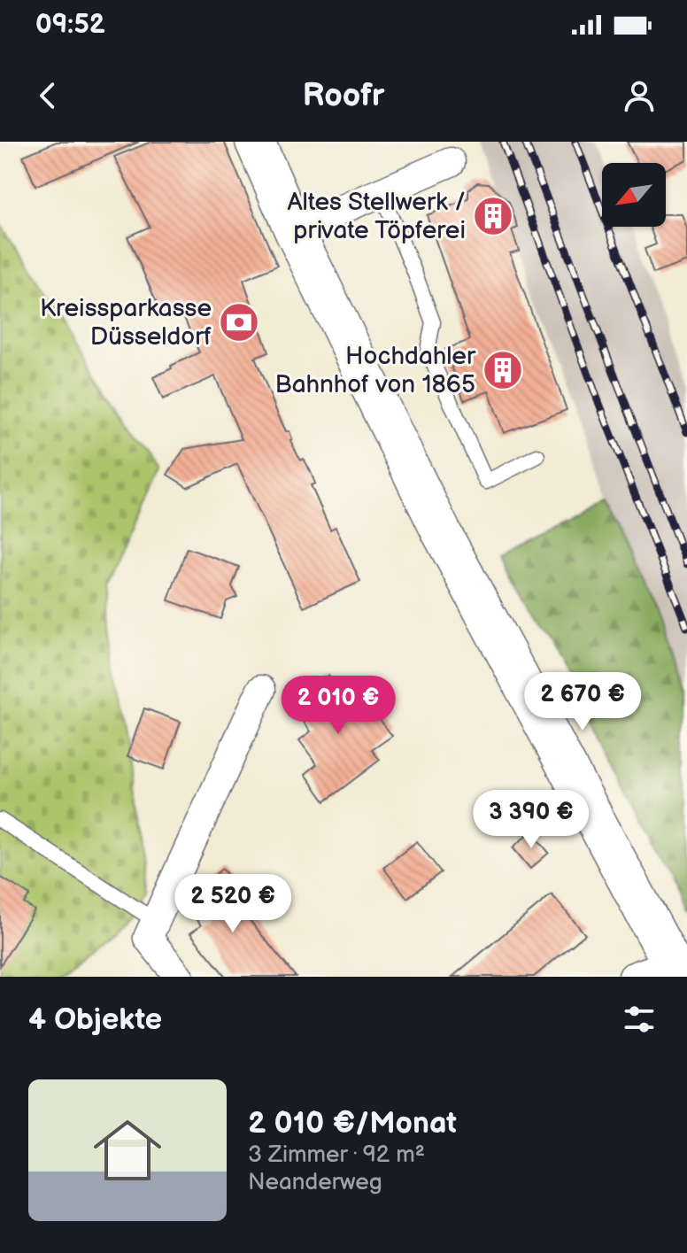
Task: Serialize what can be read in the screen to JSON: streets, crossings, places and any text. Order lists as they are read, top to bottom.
{
  "places": {
    "building": ["Altes Stellwerk / private Töpferei", "Hochdahler Bahnhof von 1865"],
    "bank": ["Kreissparkasse Düsseldorf"]
  },
  "north": "bottom left",
  "page": {
    "status": "09:52",
    "header": "Roofr",
    "price": [
      "2 670 €",
      "2 010 €",
      "3 390 €",
      "2 520 €"
    ],
    "heading": "4 Objekte",
    "list": [
      {
        "name": "2 010 €/Monat",
        "note": "3 Zimmer · 92 m² · Neanderweg"
      }
    ]
  }
}
